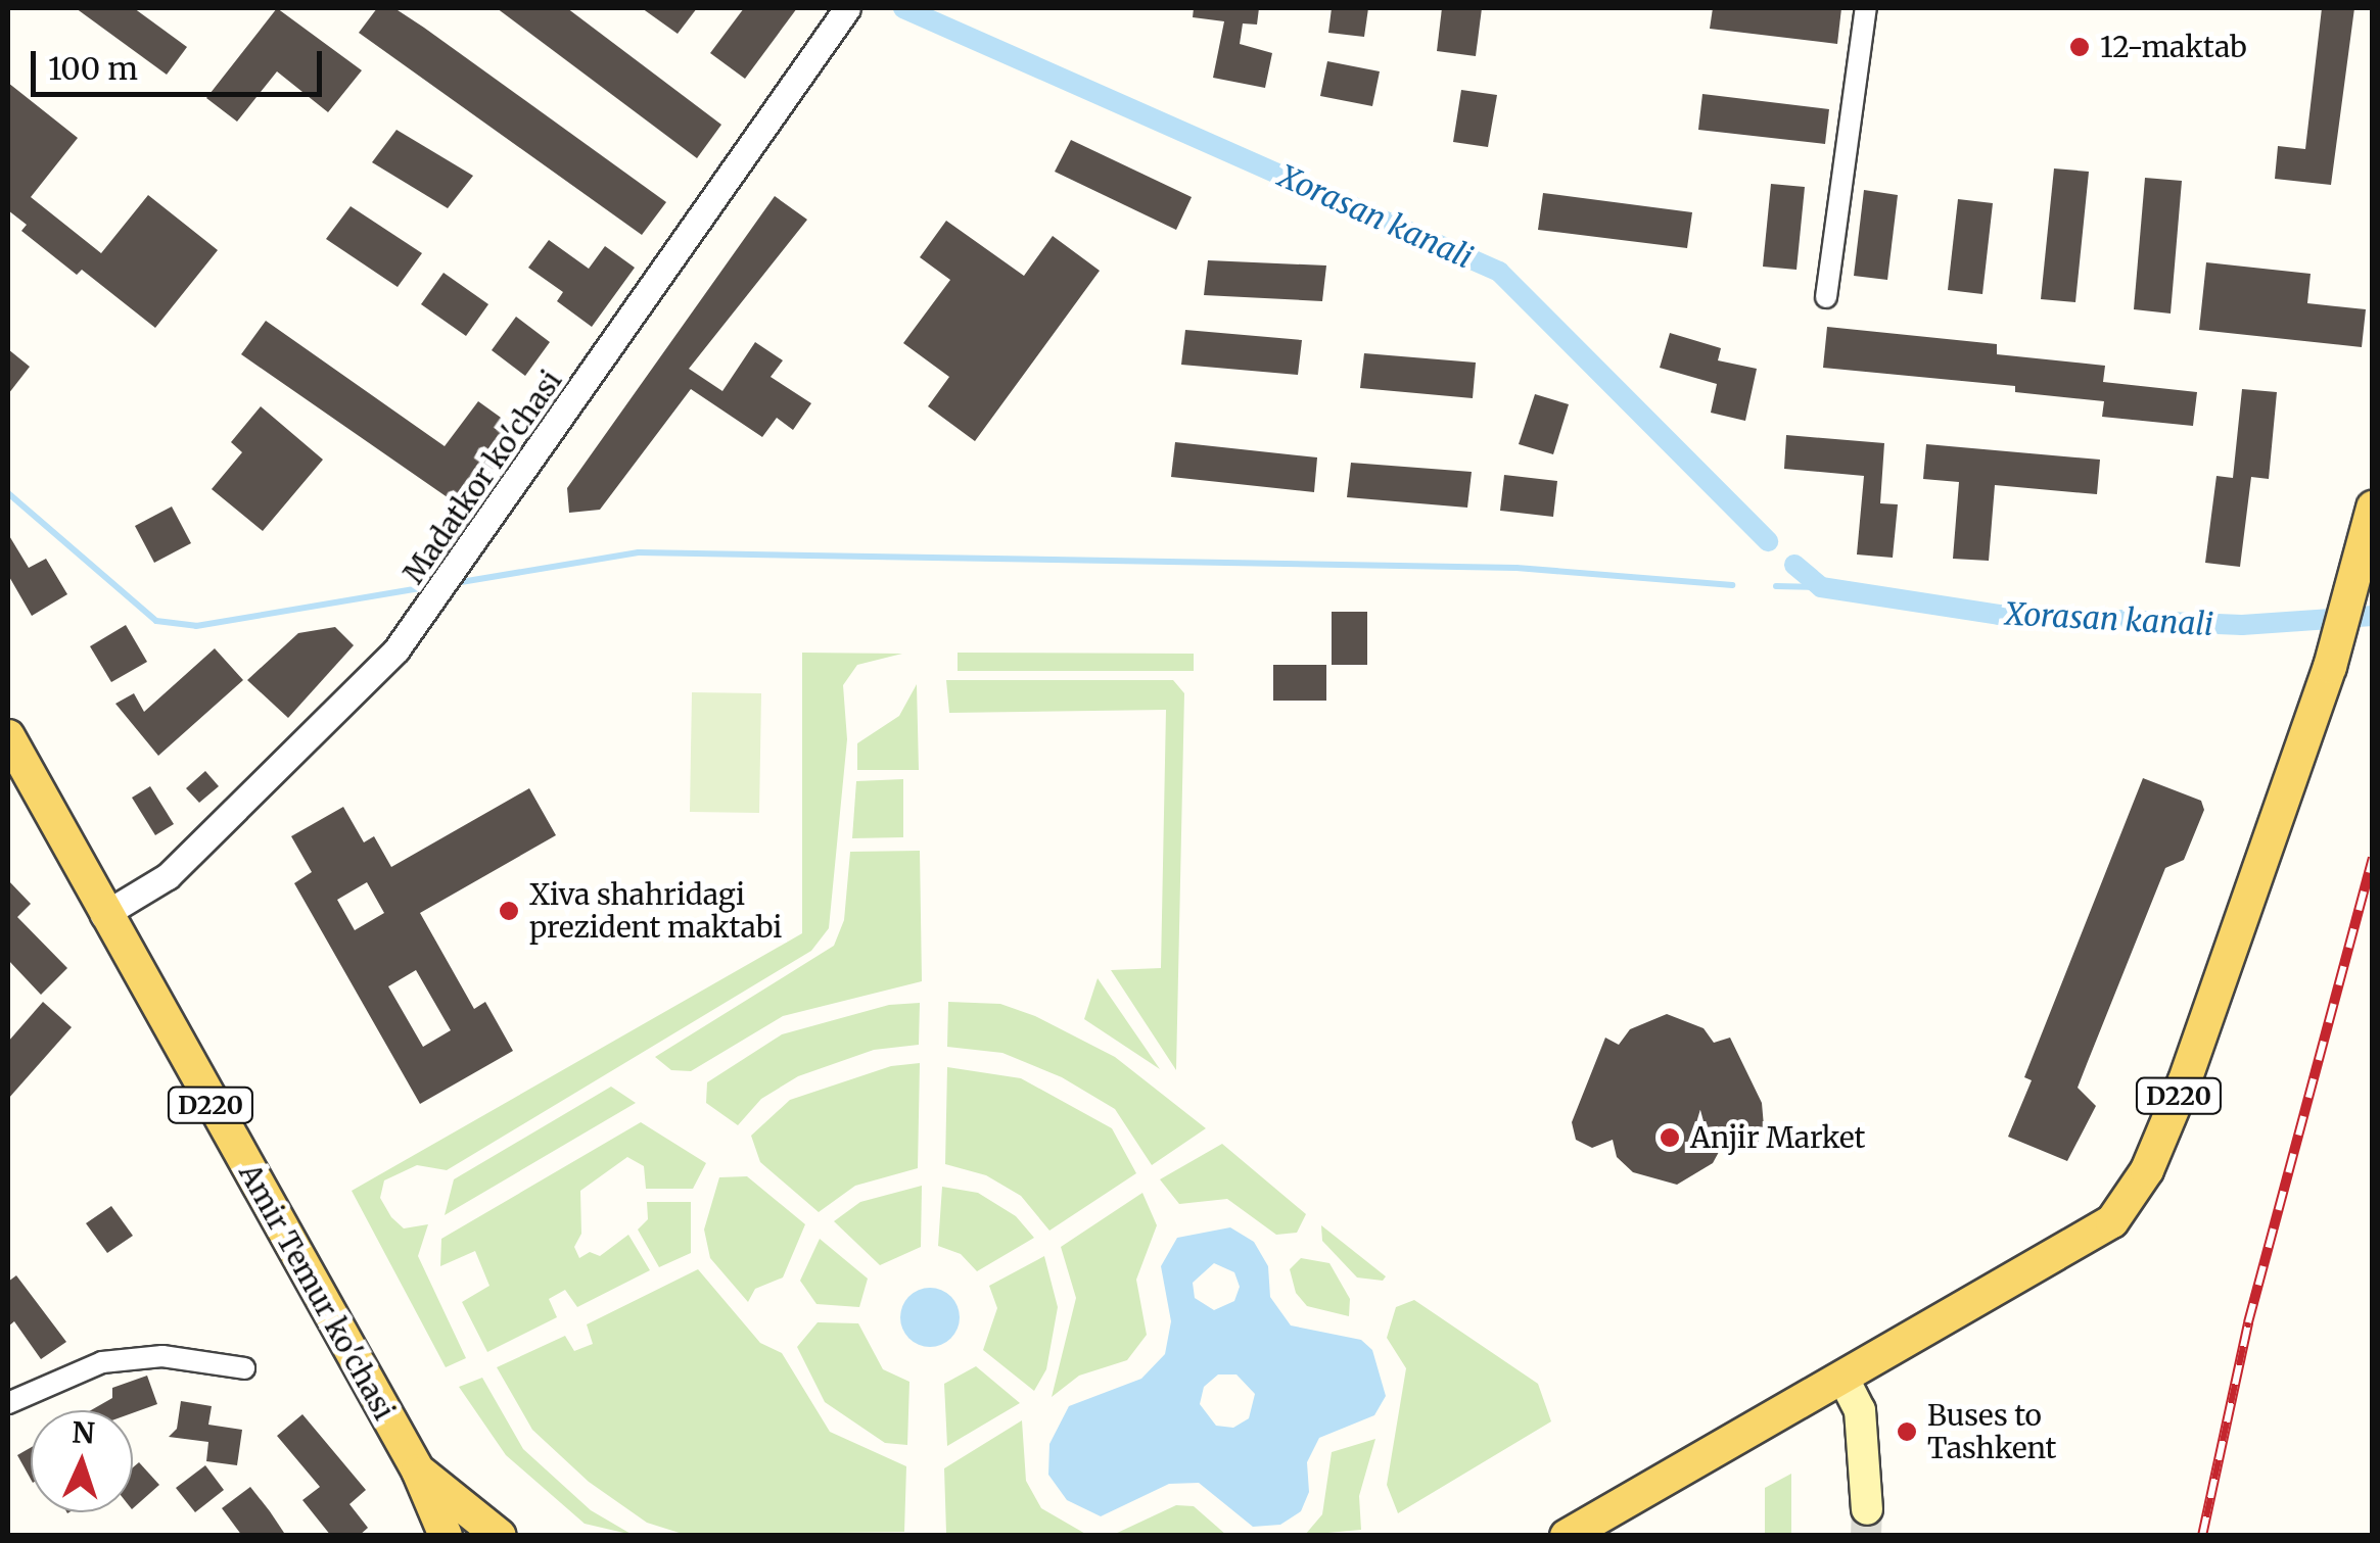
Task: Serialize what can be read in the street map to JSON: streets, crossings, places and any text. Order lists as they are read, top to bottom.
{
  "streets": {
    "main road": ["D220", "Amir Temur ko'chasi"],
    "street": ["Madatkor ko'chasi"]
  },
  "crossings": [
    ["Madatkor ko'chasi", "Amir Temur ko'chasi"]
  ],
  "water": ["Xorasan kanali"],
  "places": [
    "12-maktab",
    "Xiva shahridagi prezident maktabi",
    "Anjir Market",
    "Buses to Tashkent"
  ],
  "scale_bar": "100 m",
  "north": "top"
}
